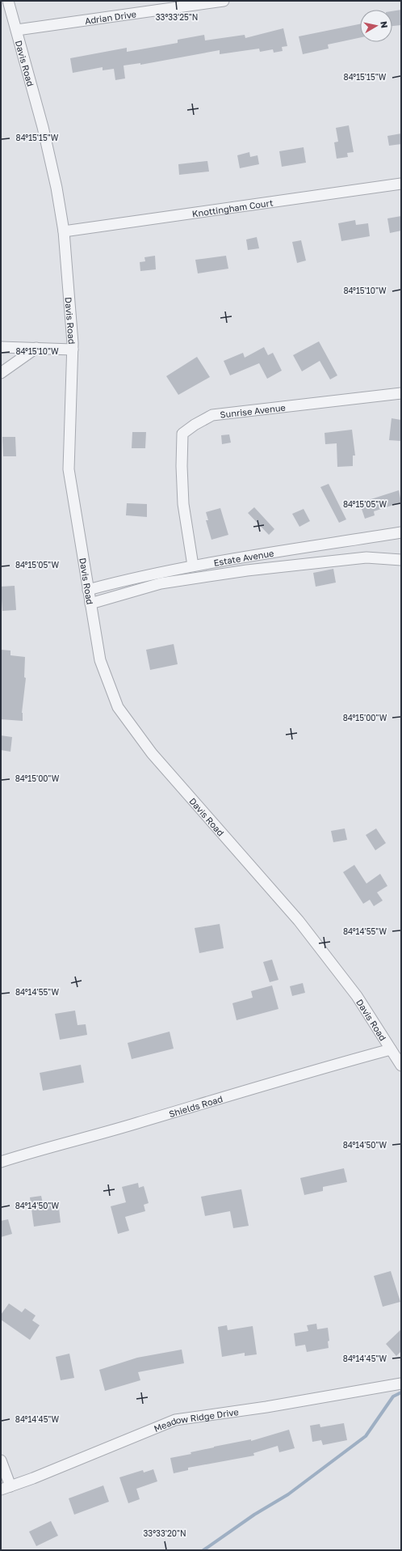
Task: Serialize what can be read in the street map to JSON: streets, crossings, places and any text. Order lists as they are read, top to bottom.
{
  "streets": {
    "street": [
      "Adrian Drive",
      "Davis Road",
      "Knottingham Court",
      "Sunrise Avenue",
      "Estate Avenue",
      "Shields Road",
      "Meadow Ridge Drive"
    ]
  },
  "crossings": [
    ["Adrian Drive", "Davis Road"],
    ["Davis Road", "Knottingham Court"],
    ["Davis Road", "Estate Avenue"],
    ["Davis Road", "Shields Road"],
    ["Sunrise Avenue", "Estate Avenue"]
  ],
  "north": "right",
  "coordinates": [
    "33°33'25\"N",
    "84°15'15\"W",
    "84°15'10\"W",
    "84°15'05\"W",
    "84°15'00\"W",
    "84°14'55\"W",
    "84°14'50\"W",
    "84°14'45\"W",
    "33°33'20\"N"
  ]
}
